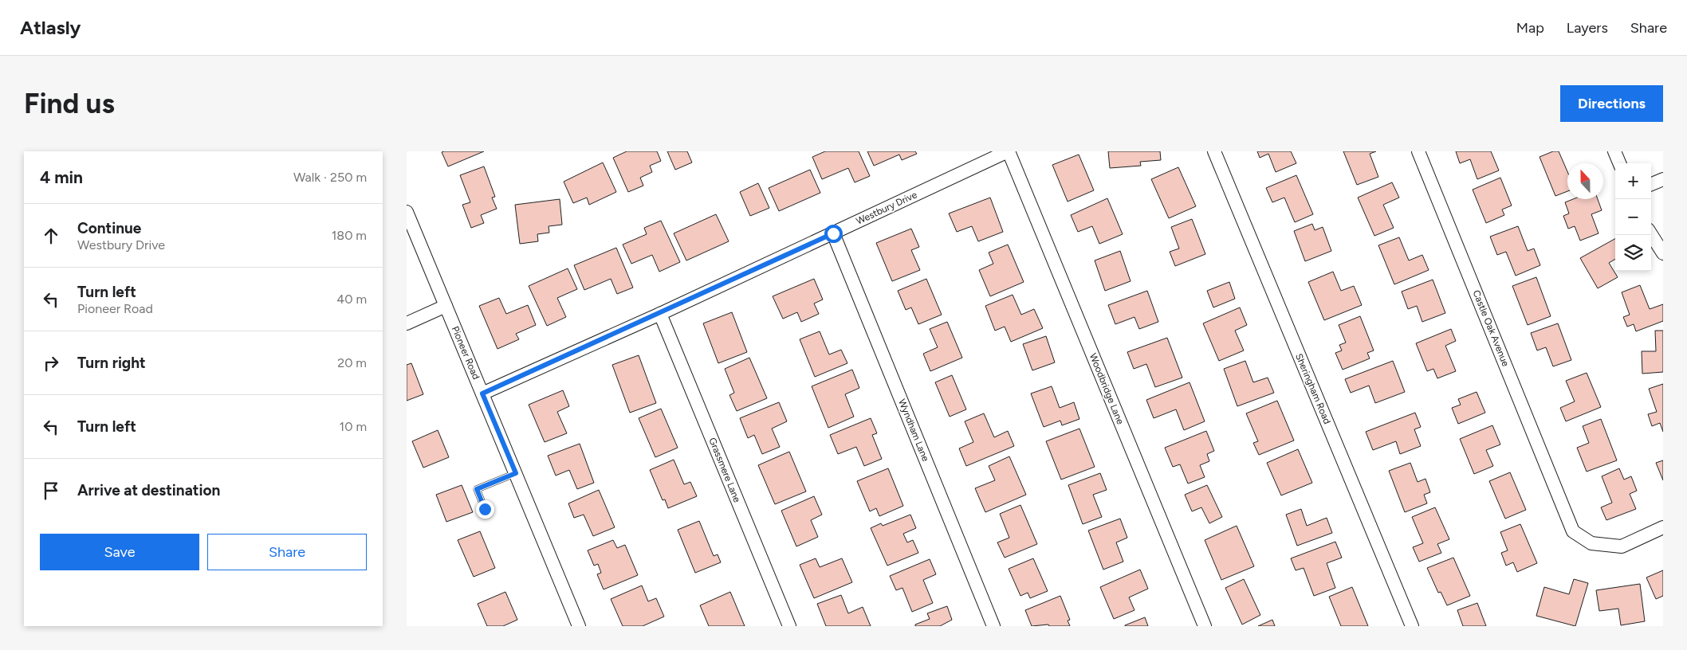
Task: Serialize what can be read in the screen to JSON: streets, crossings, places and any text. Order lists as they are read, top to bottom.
{
  "streets": {
    "street": [
      "Westbury Drive",
      "Castle Oak Avenue",
      "Pioneer Road",
      "Woodbridge Lane",
      "Sheringham Road",
      "Wyndham Lane",
      "Grassmere Lane"
    ]
  },
  "crossings": [
    ["Westbury Drive", "Pioneer Road"],
    ["Westbury Drive", "Woodbridge Lane"],
    ["Westbury Drive", "Wyndham Lane"],
    ["Westbury Drive", "Grassmere Lane"]
  ],
  "north": "top",
  "page": {
    "header": "Atlasly",
    "nav": ["Map", "Layers", "Share"],
    "buttons": [
      "Directions",
      ["Save", "Share"]
    ],
    "title": "Find us",
    "heading": ["4 min", "Walk · 250 m"],
    "map_buttons": ["+", "−"],
    "list": [
      ["Continue", "Westbury Drive", "180 m"],
      ["Turn left", "Pioneer Road", "40 m"],
      ["Turn right", "20 m"],
      ["Turn left", "10 m"],
      "Arrive at destination"
    ]
  }
}
